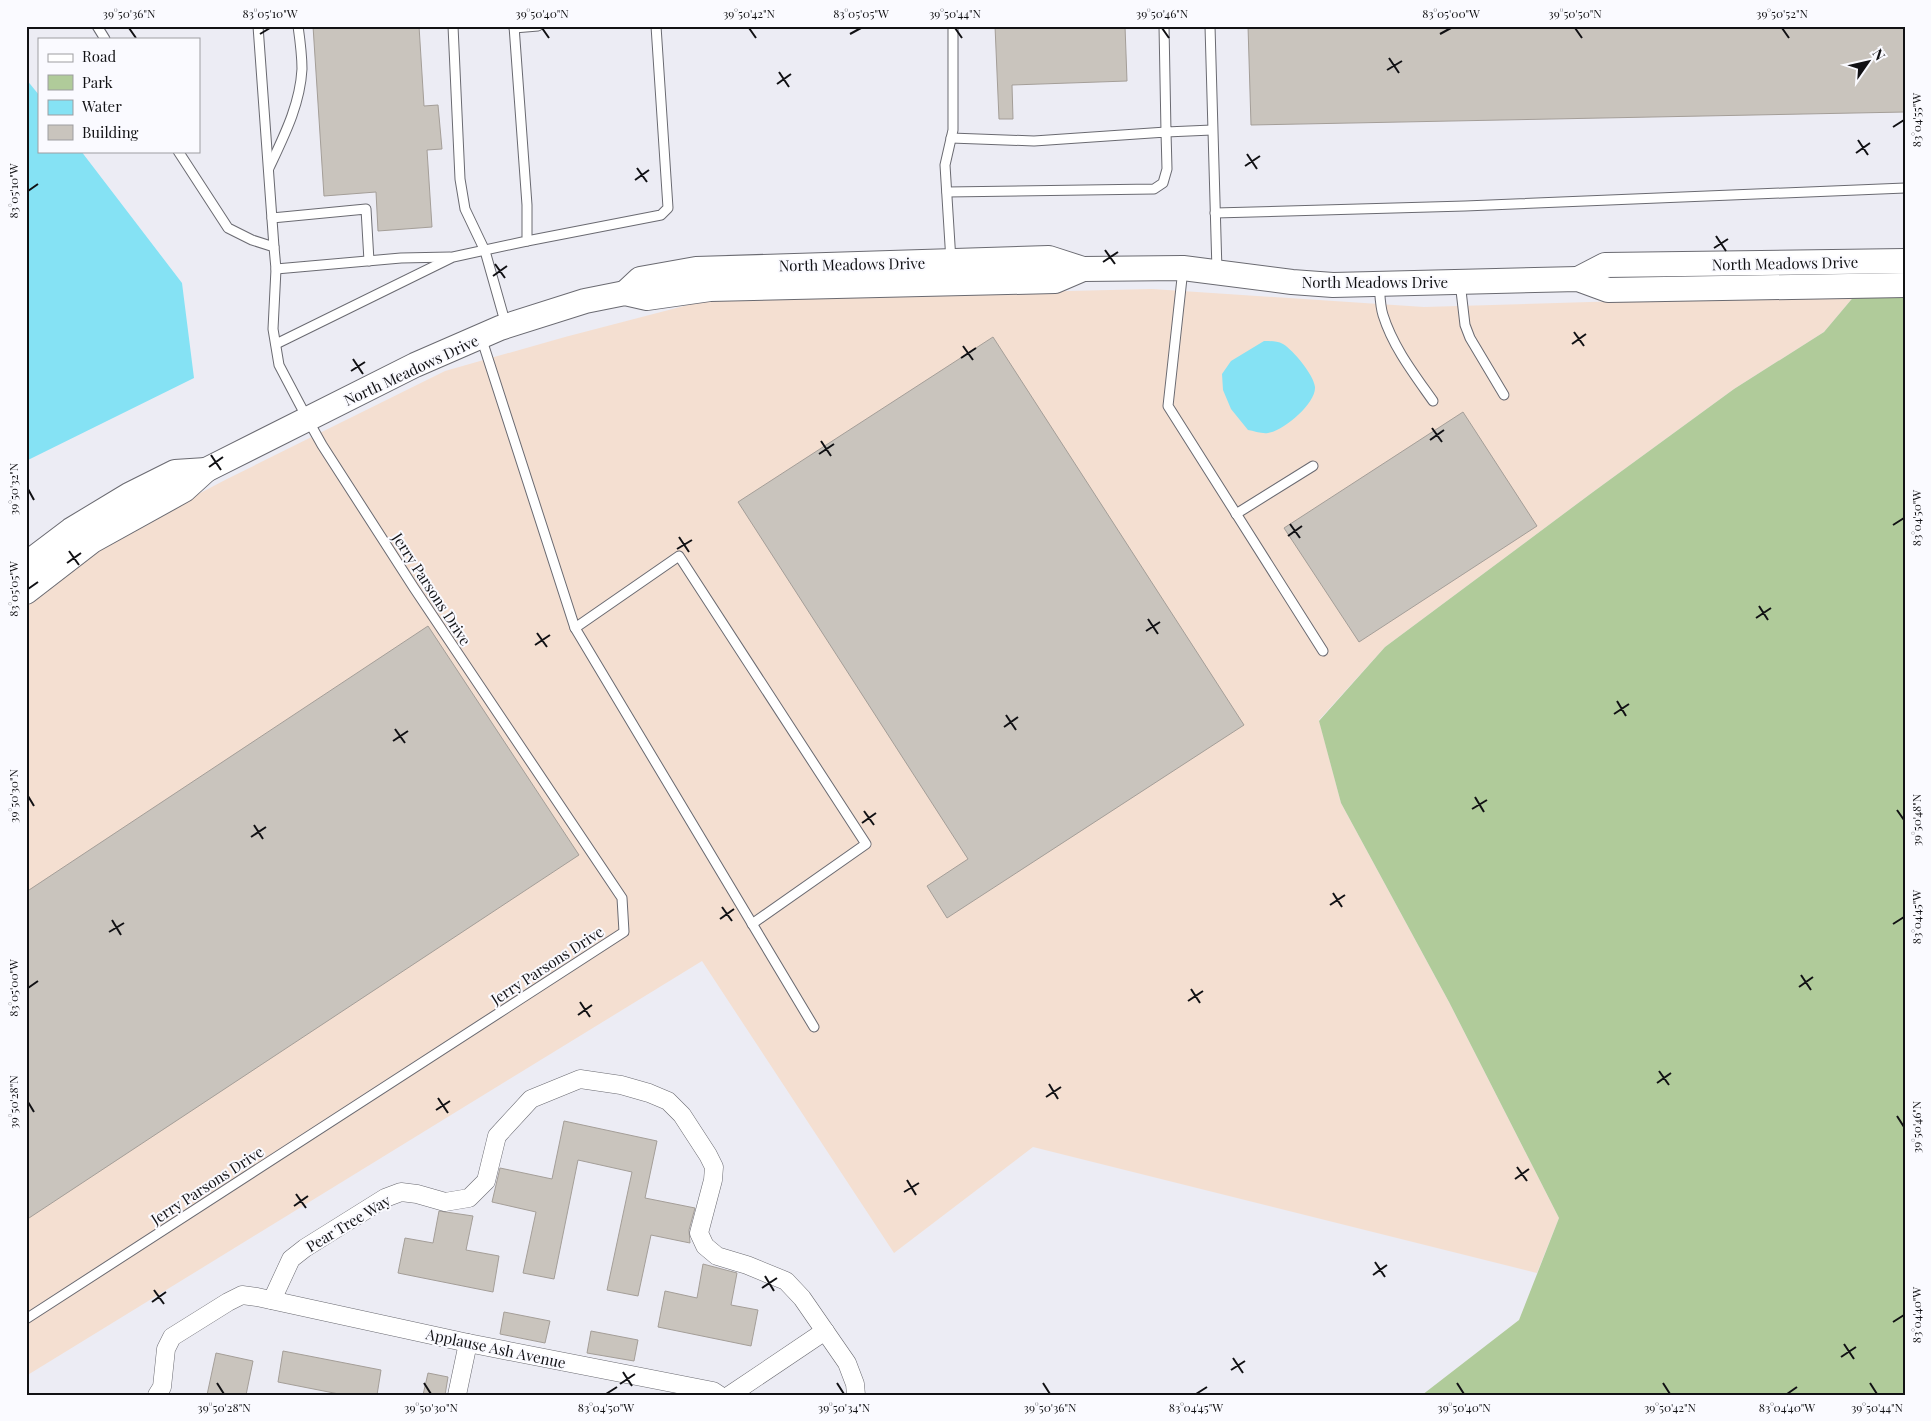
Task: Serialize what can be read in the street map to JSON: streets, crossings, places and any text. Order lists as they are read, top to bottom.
{
  "streets": {
    "street": ["North Meadows Drive", "Pear Tree Way", "Applause Ash Avenue"],
    "lane": ["Jerry Parsons Drive"]
  },
  "crossings": [
    ["North Meadows Drive", "Jerry Parsons Drive"],
    ["Pear Tree Way", "Applause Ash Avenue"]
  ],
  "legend": [
    "Road",
    "Park",
    "Water",
    "Building"
  ],
  "north": "top right",
  "coordinates": [
    "39°50'36\"N",
    "83°05'10\"W",
    "39°50'40\"N",
    "39°50'42\"N",
    "83°05'05\"W",
    "39°50'44\"N",
    "39°50'46\"N",
    "83°05'00\"W",
    "39°50'50\"N",
    "39°50'52\"N",
    "83°04'55\"W",
    "39°50'32\"N",
    "83°04'50\"W",
    "39°50'30\"N",
    "39°50'48\"N",
    "83°04'45\"W",
    "39°50'28\"N",
    "83°04'40\"W",
    "39°50'34\"N"
  ]
}
